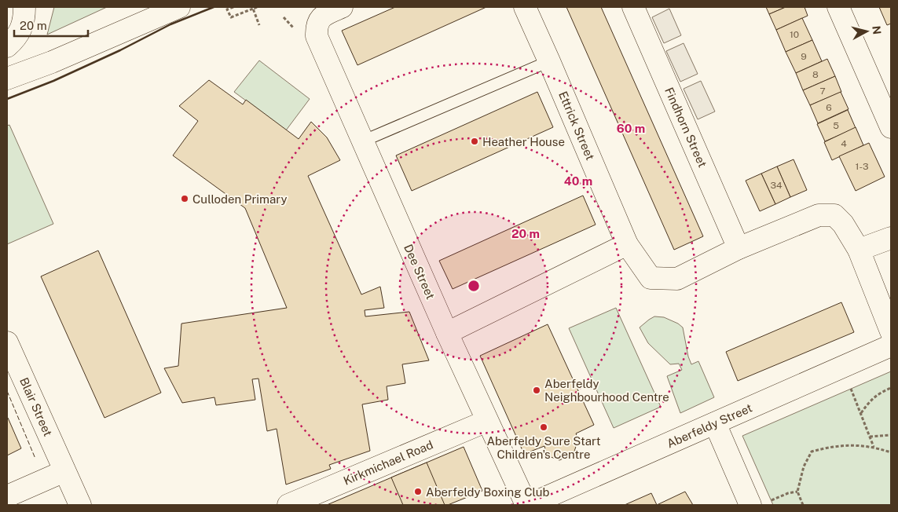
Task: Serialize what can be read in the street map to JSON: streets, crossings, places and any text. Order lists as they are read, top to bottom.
{
  "streets": {
    "main road": [
      "Ettrick Street",
      "Findhorn Street",
      "Dee Street",
      "Blair Street",
      "Aberfeldy Street",
      "Kirkmichael Road"
    ]
  },
  "crossings": [
    ["Ettrick Street", "Findhorn Street"],
    ["Dee Street", "Aberfeldy Street"],
    ["Dee Street", "Kirkmichael Road"]
  ],
  "places": [
    "Heather House",
    "Culloden Primary",
    "Aberfeldy Neighbourhood Centre",
    "Aberfeldy Sure Start Children's Centre",
    "Aberfeldy Boxing Club"
  ],
  "house_numbers": [
    "10",
    "9",
    "8",
    "7",
    "6",
    "5",
    "4",
    "1-3",
    "34"
  ],
  "scale_bar": "20 m",
  "north": "right",
  "rings": ["60 m", "40 m", "20 m"]
}
